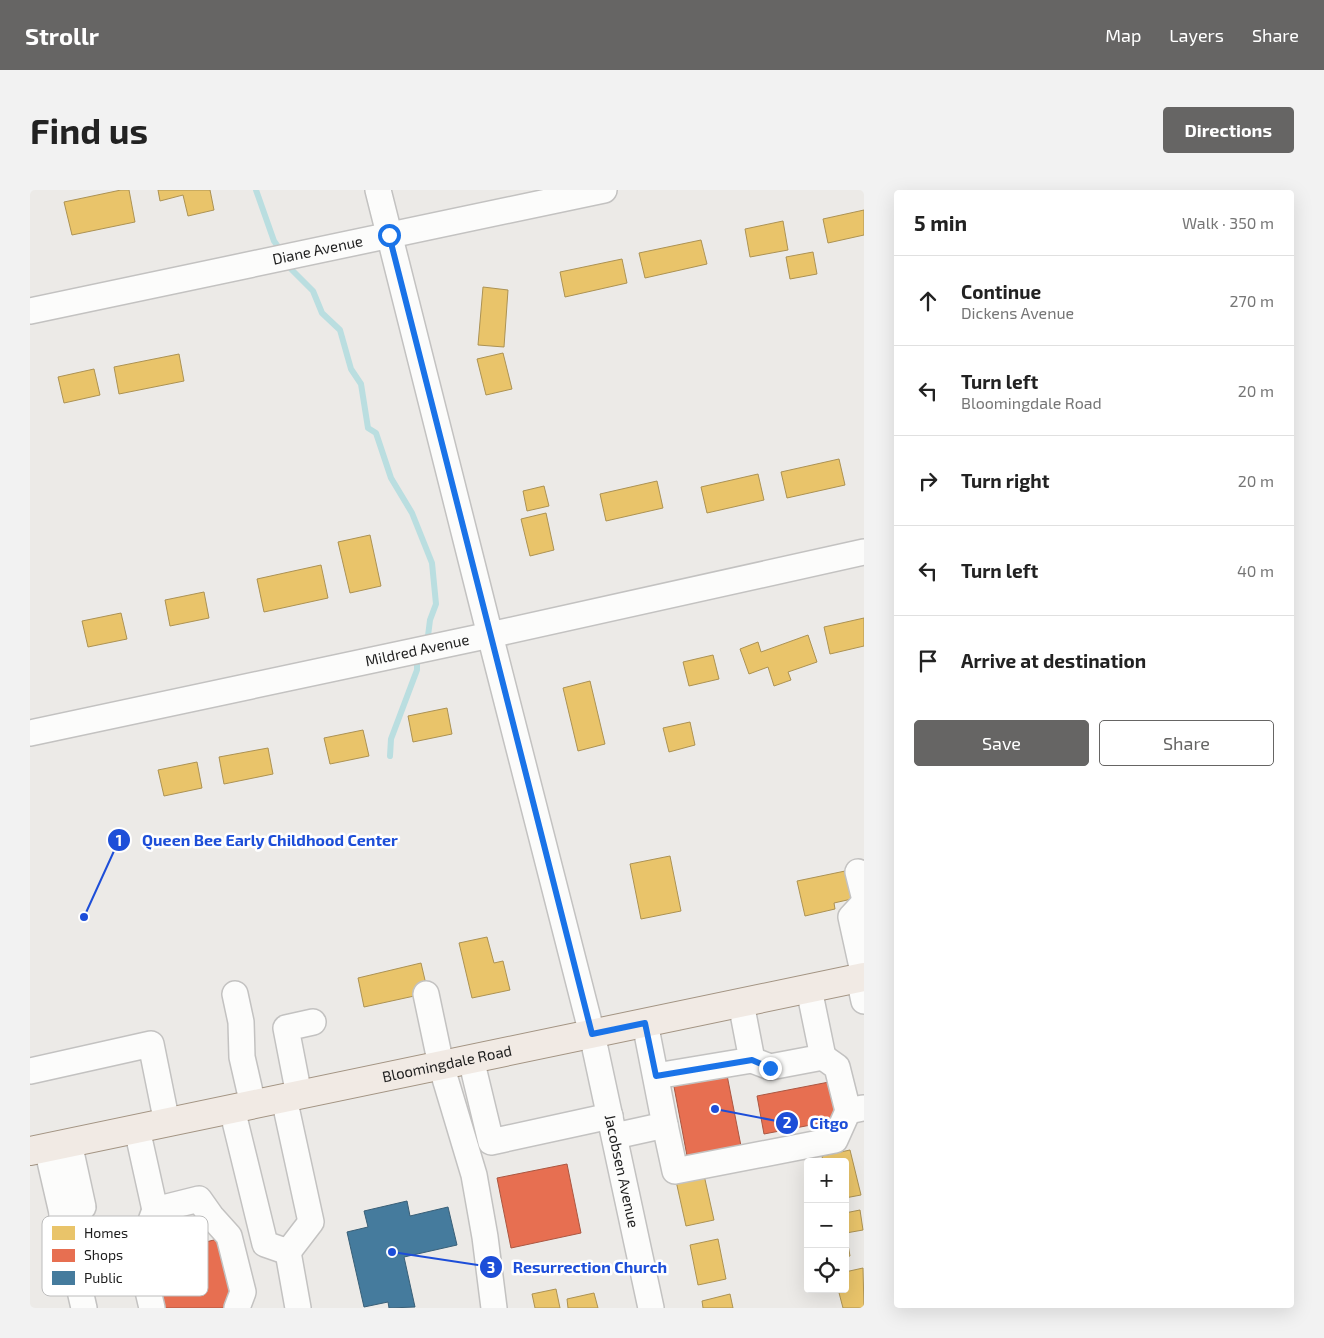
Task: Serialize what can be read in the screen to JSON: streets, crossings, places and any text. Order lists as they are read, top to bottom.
{
  "streets": {
    "main road": ["Bloomingdale Road"],
    "street": ["Diane Avenue", "Mildred Avenue", "Jacobsen Avenue"]
  },
  "crossings": [
    ["Diane Avenue", "Jacobsen Avenue"],
    ["Mildred Avenue", "Jacobsen Avenue"],
    ["Bloomingdale Road", "Jacobsen Avenue"]
  ],
  "places": ["Queen Bee Early Childhood Center", "Citgo", "Resurrection Church"],
  "legend": ["Homes", "Shops", "Public"],
  "page": {
    "header": "Strollr",
    "nav": ["Map", "Layers", "Share"],
    "buttons": [
      "Directions",
      ["Save", "Share"]
    ],
    "title": "Find us",
    "heading": ["5 min", "Walk · 350 m"],
    "list": [
      ["Continue", "Dickens Avenue", "270 m"],
      ["Turn left", "Bloomingdale Road", "20 m"],
      ["Turn right", "20 m"],
      ["Turn left", "40 m"],
      "Arrive at destination"
    ],
    "map_buttons": ["+", "−"]
  }
}
